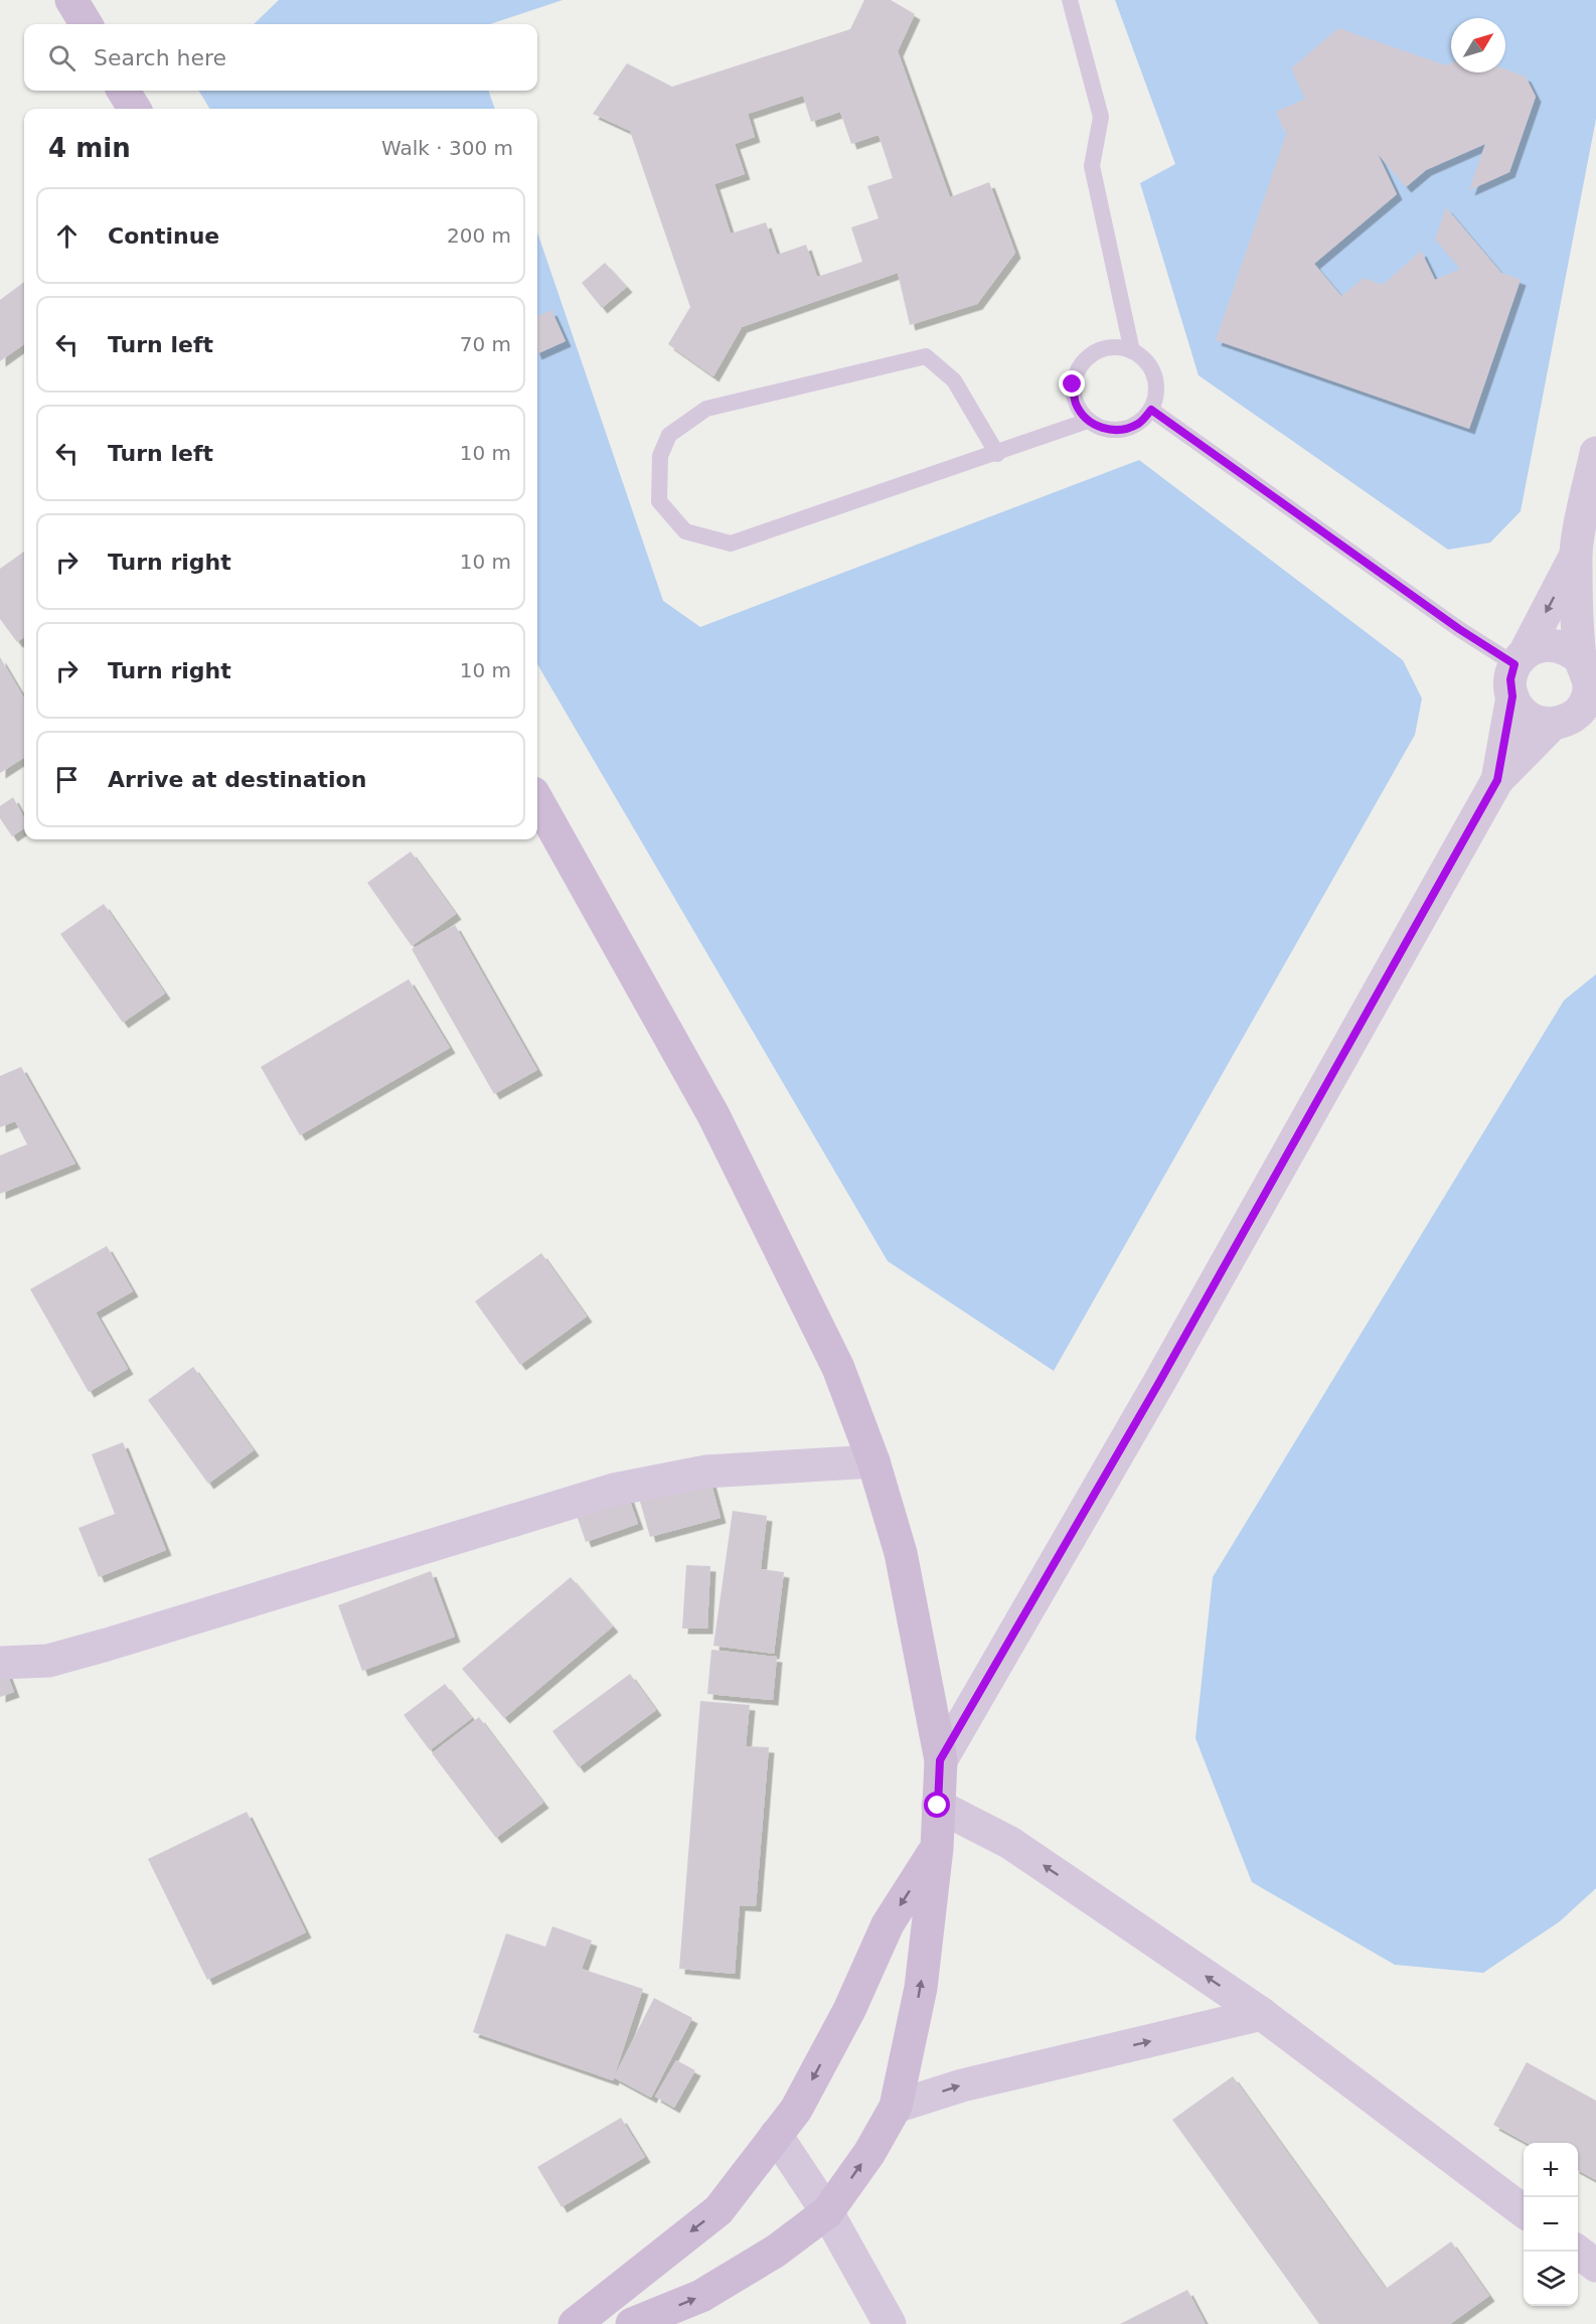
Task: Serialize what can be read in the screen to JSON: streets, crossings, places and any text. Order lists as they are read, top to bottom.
{
  "north": "top right",
  "page": {
    "search": "Search here",
    "heading": ["4 min", "Walk · 300 m"],
    "list": [
      ["Continue", "200 m"],
      ["Turn left", "70 m"],
      ["Turn left", "10 m"],
      ["Turn right", "10 m"],
      ["Turn right", "10 m"],
      "Arrive at destination"
    ],
    "map_buttons": ["+", "−"]
  }
}
